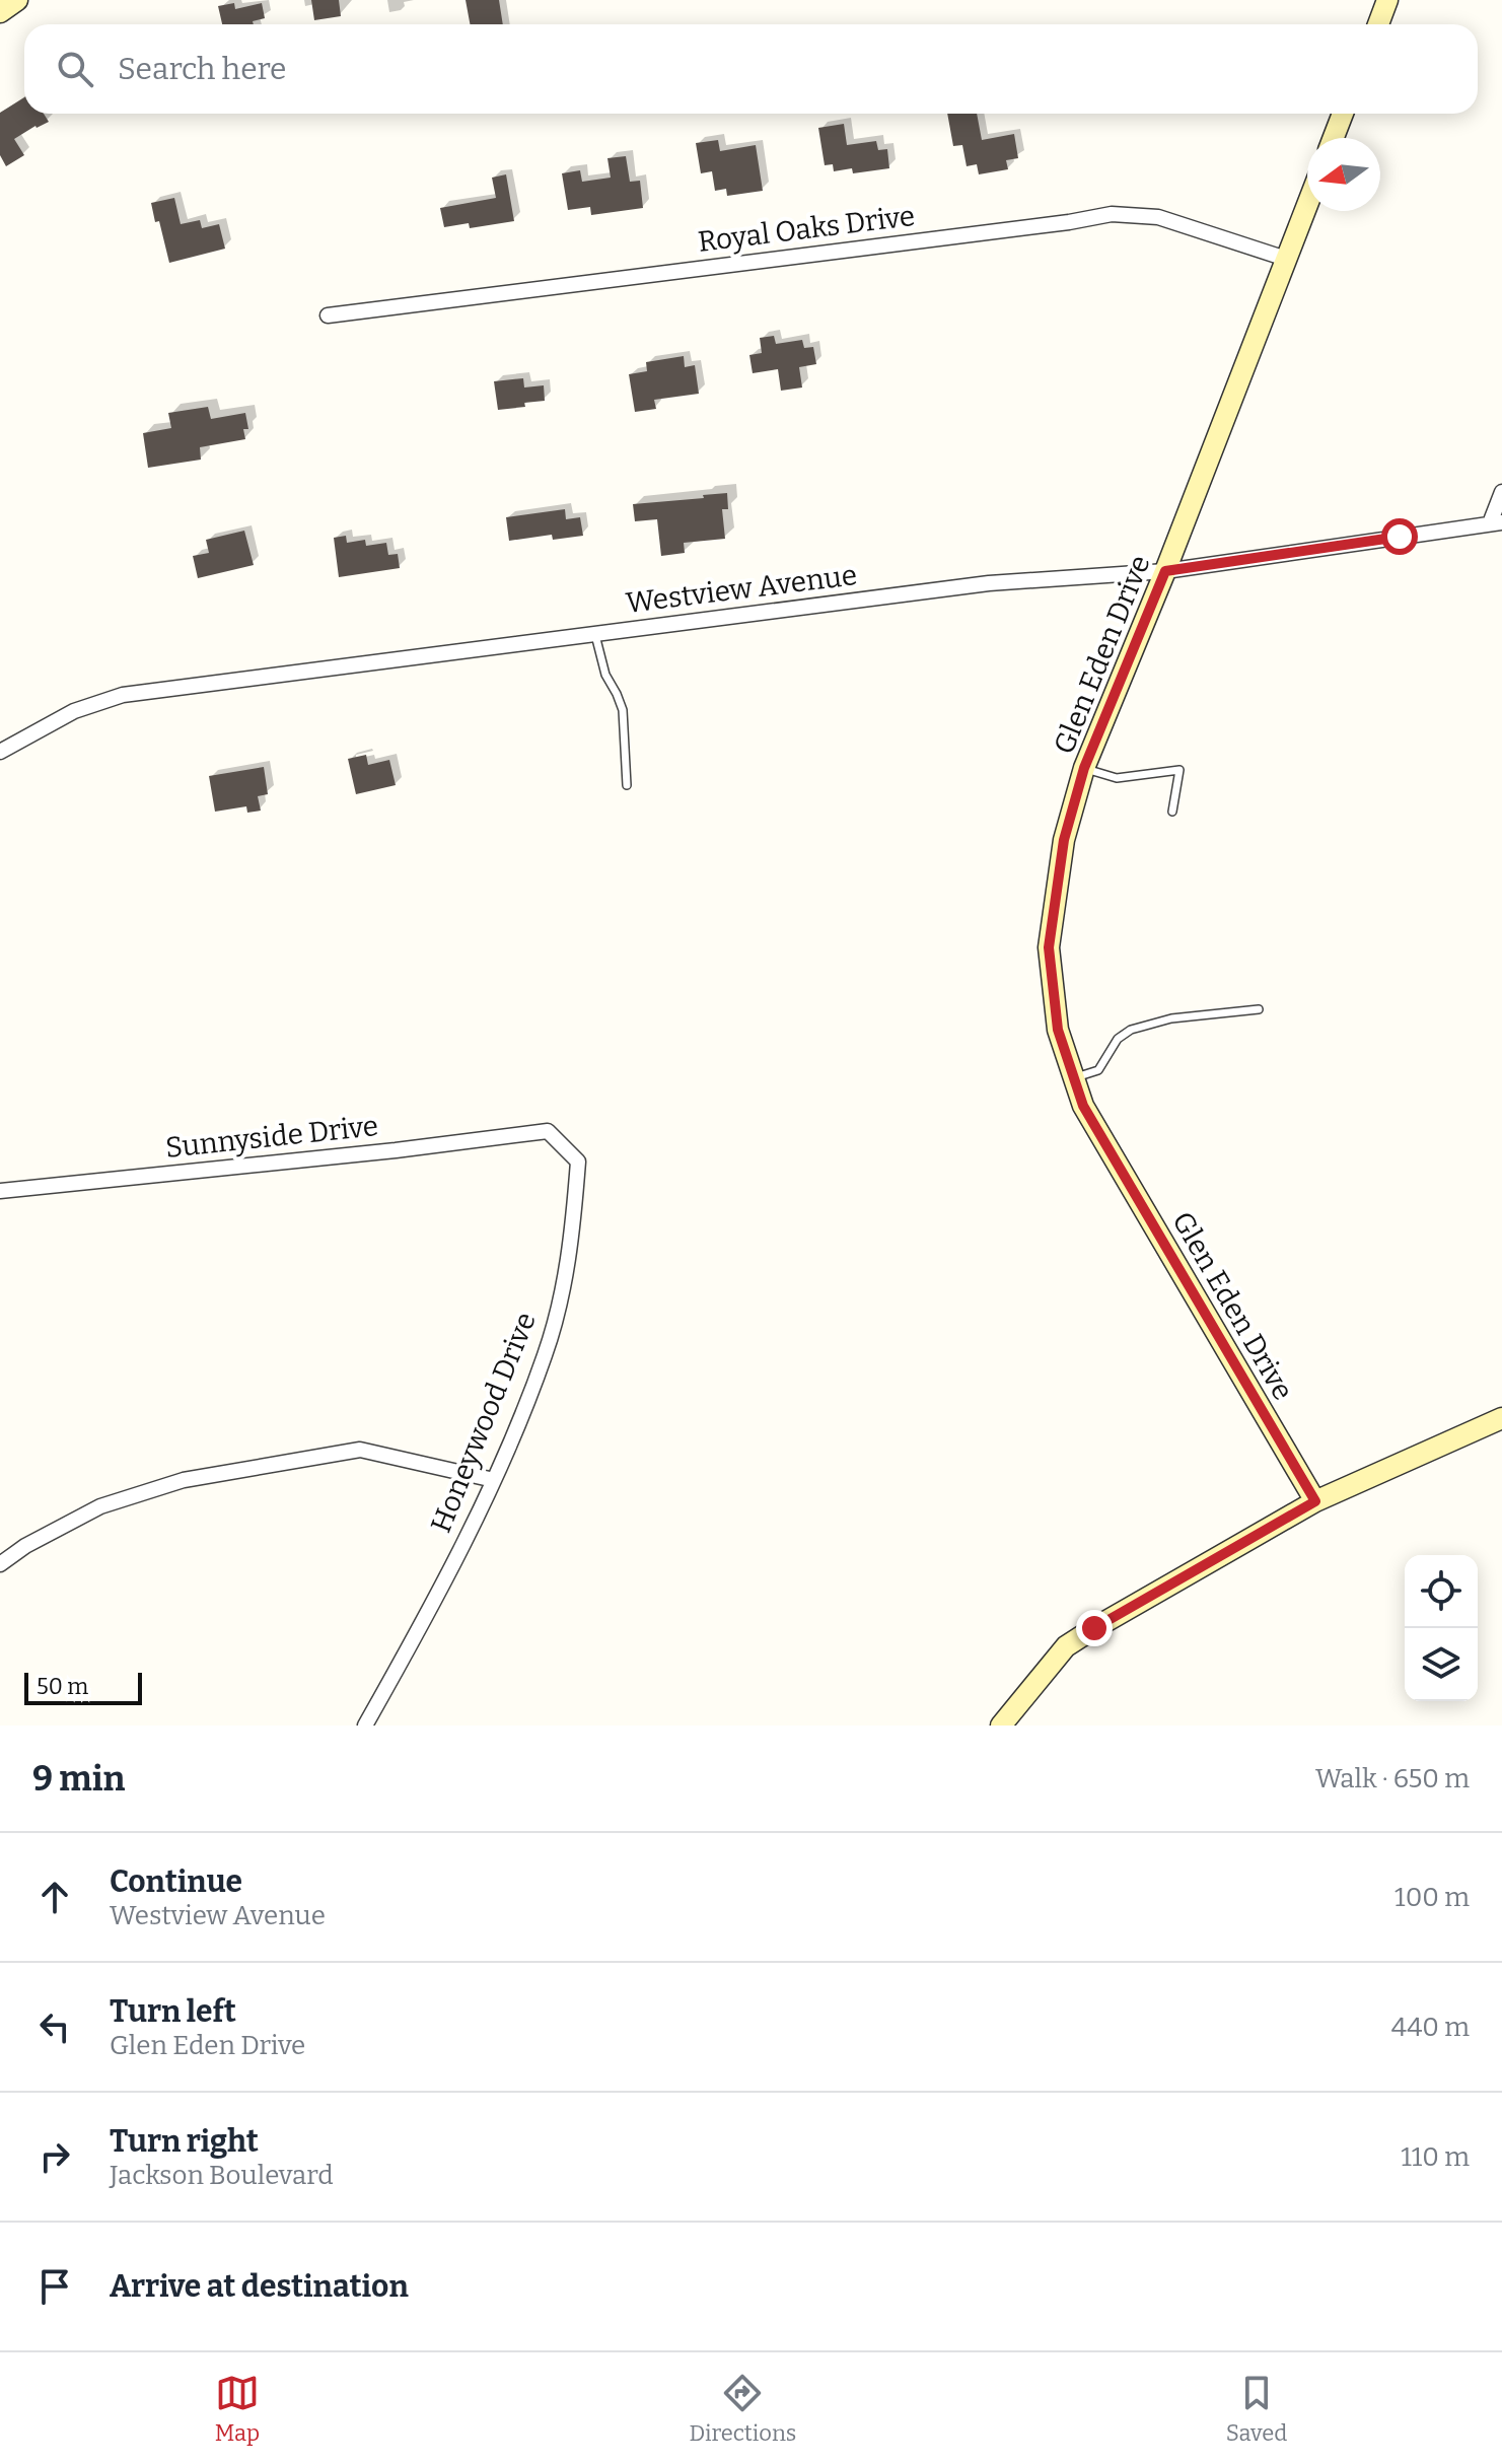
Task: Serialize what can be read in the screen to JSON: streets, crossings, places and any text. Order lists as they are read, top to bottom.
{
  "streets": {
    "street": [
      "Royal Oaks Drive",
      "Westview Avenue",
      "Glen Eden Drive",
      "Sunnyside Drive",
      "Honeywood Drive"
    ]
  },
  "crossings": [
    ["Royal Oaks Drive", "Glen Eden Drive"],
    ["Westview Avenue", "Glen Eden Drive"],
    ["Sunnyside Drive", "Honeywood Drive"]
  ],
  "scale_bar": "50 m",
  "north": "left",
  "page": {
    "search": "Search here",
    "scale": "50 m",
    "heading": ["9 min", "Walk · 650 m"],
    "list": [
      ["Continue", "Westview Avenue", "100 m"],
      ["Turn left", "Glen Eden Drive", "440 m"],
      ["Turn right", "Jackson Boulevard", "110 m"],
      "Arrive at destination"
    ],
    "nav": ["Map", "Directions", "Saved"]
  }
}
